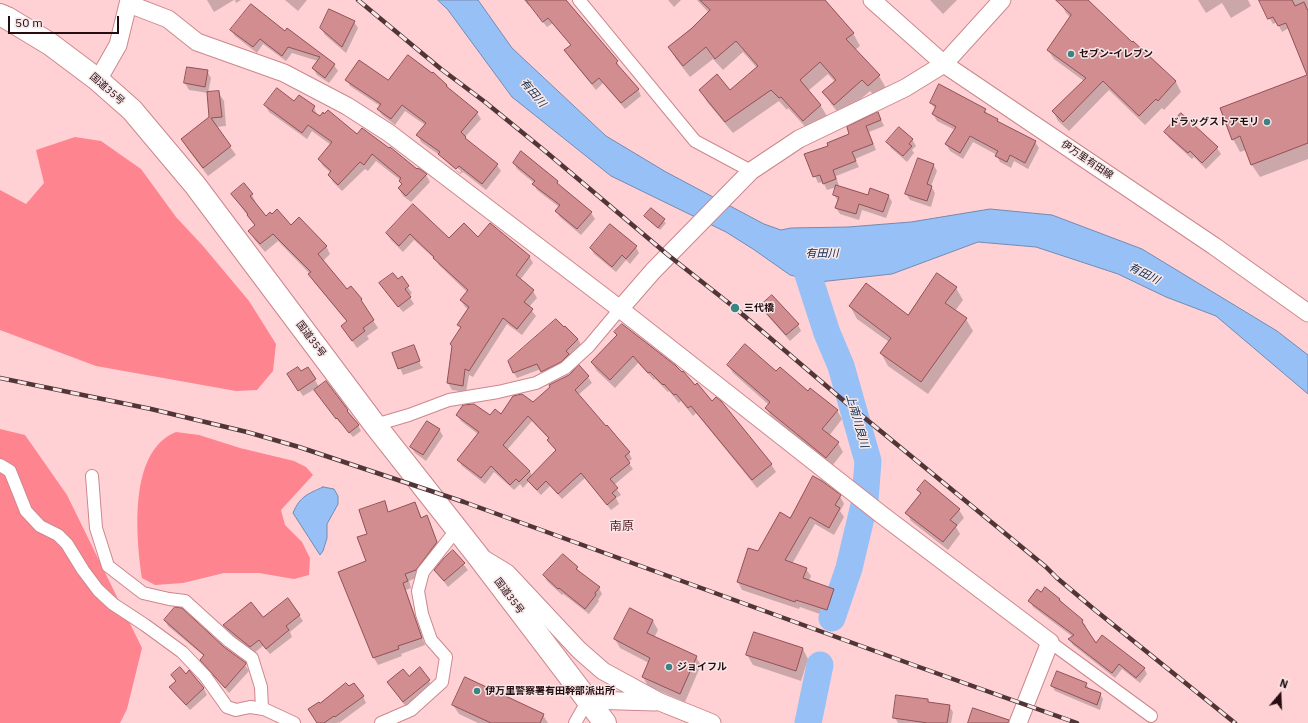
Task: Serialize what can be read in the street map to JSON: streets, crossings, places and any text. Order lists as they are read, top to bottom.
{
  "streets": {
    "highway": ["国道35号"],
    "street": ["伊万里有田線"]
  },
  "districts": ["南原"],
  "water": ["有田川", "上南川良川"],
  "places": [
    "セブン-イレブン",
    "ドラッグストアモリ",
    "三代橋",
    "ジョイフル",
    "伊万里警察署有田幹部派出所"
  ],
  "scale_bar": "50 m",
  "north": "top"
}
